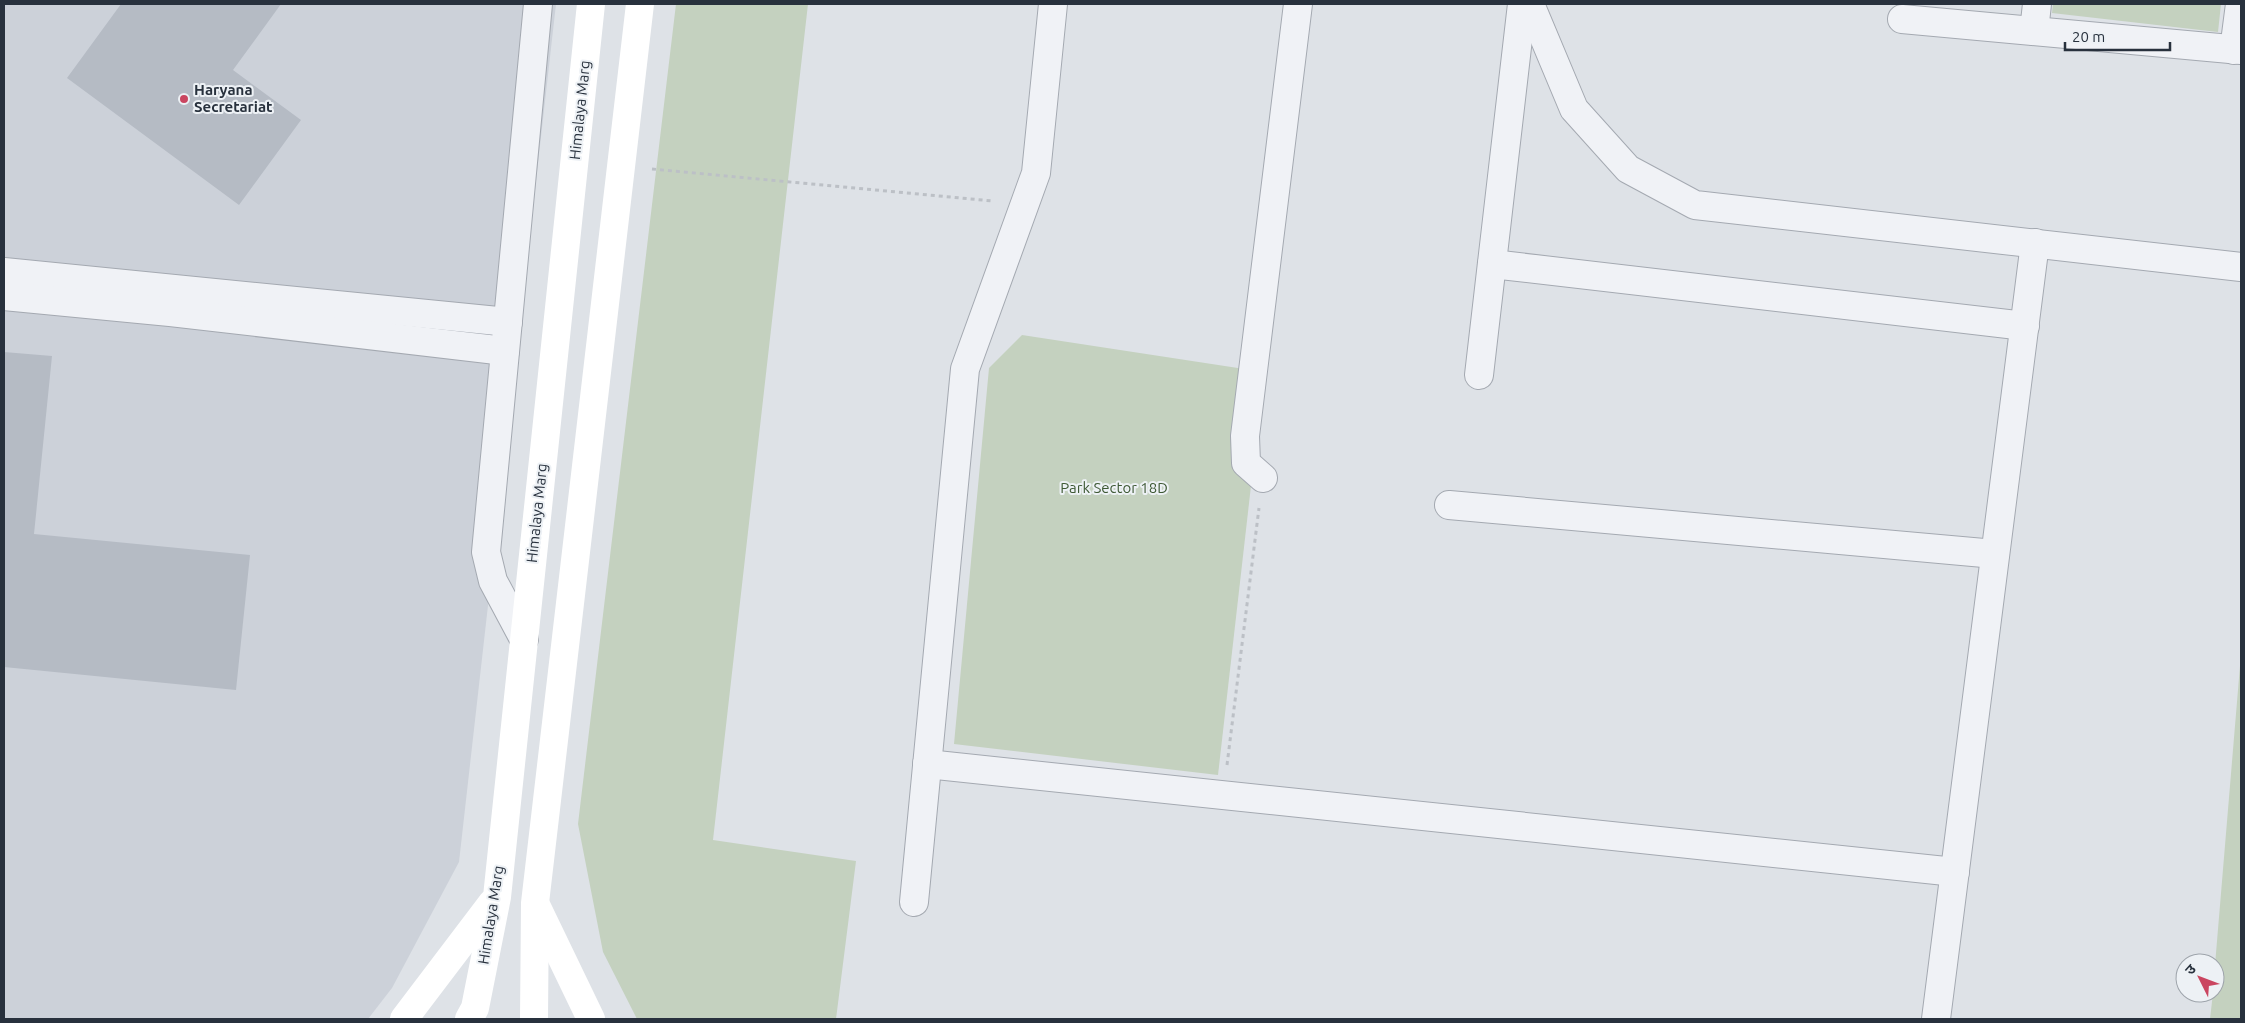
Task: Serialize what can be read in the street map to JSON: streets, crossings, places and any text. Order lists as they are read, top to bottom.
{
  "streets": {
    "main road": ["Himalaya Marg"]
  },
  "parks": ["Park Sector 18D"],
  "places": ["Haryana Secretariat"],
  "scale_bar": "20 m",
  "north": "top left"
}
